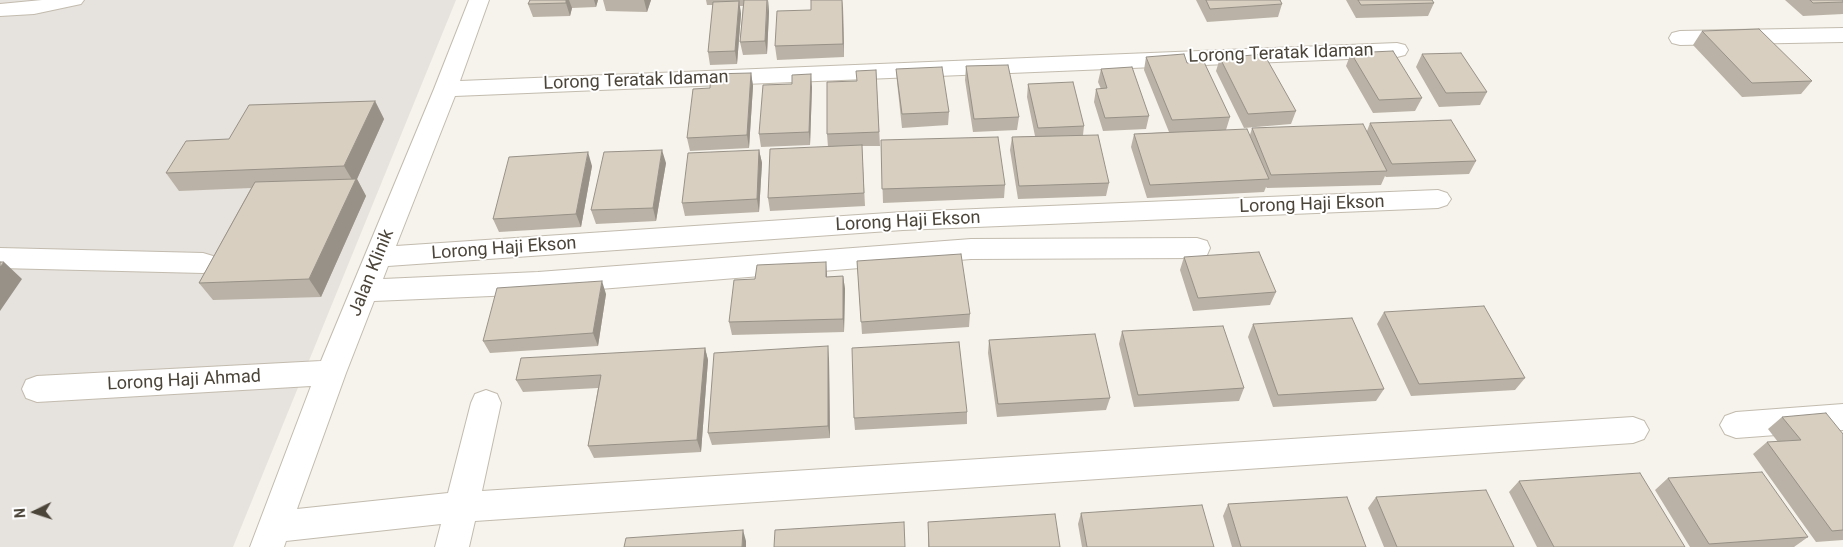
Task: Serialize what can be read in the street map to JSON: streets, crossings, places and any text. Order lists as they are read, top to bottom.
{
  "streets": {
    "street": [
      "Lorong Teratak Idaman",
      "Lorong Haji Ekson",
      "Jalan Klinik",
      "Lorong Haji Ahmad"
    ]
  },
  "crossings": [
    ["Lorong Teratak Idaman", "Jalan Klinik"],
    ["Lorong Haji Ekson", "Jalan Klinik"],
    ["Jalan Klinik", "Lorong Haji Ahmad"]
  ],
  "north": "left"
}
